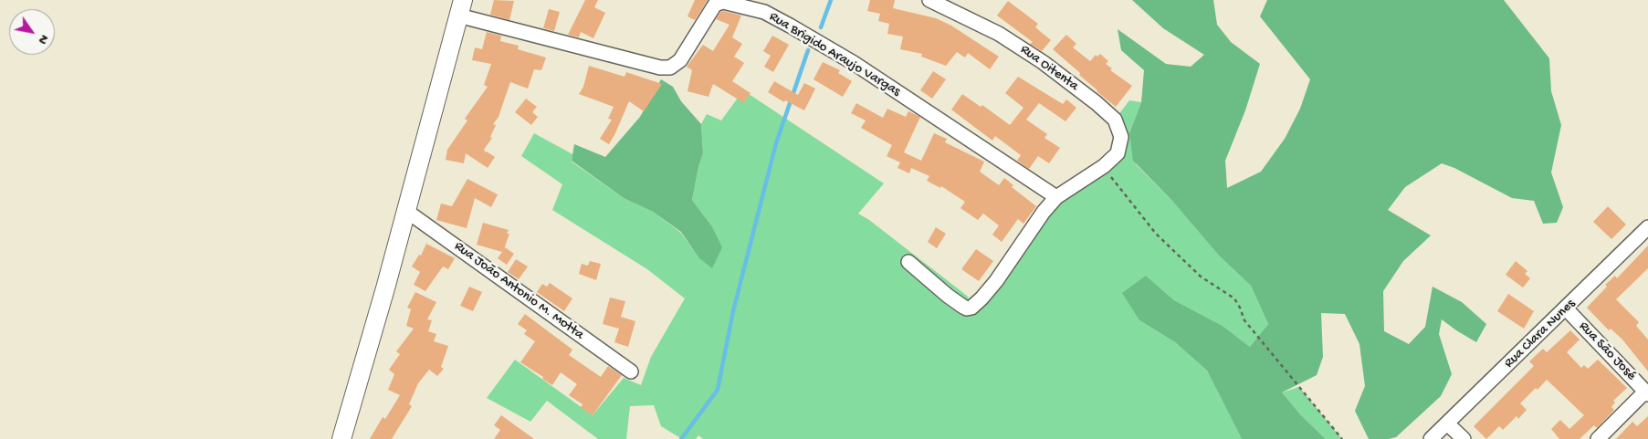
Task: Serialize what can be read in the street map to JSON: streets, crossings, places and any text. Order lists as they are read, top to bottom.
{
  "streets": {
    "street": [
      "Rua Brigido Araujo Vargas",
      "Rua Oitenta",
      "Rua João Antonio M. Motta",
      "Rua Clara Nunes",
      "Rua São José"
    ]
  },
  "crossings": [
    ["Rua Clara Nunes", "Rua São José"]
  ],
  "north": "bottom right"
}
